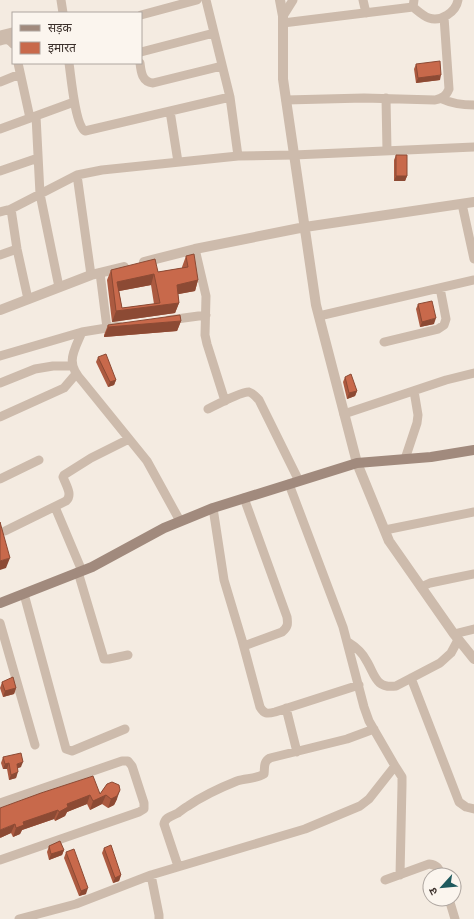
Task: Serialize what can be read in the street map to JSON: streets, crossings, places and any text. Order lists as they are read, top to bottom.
{
  "legend": ["सड़क", "इमारत"],
  "north": "bottom left"
}
